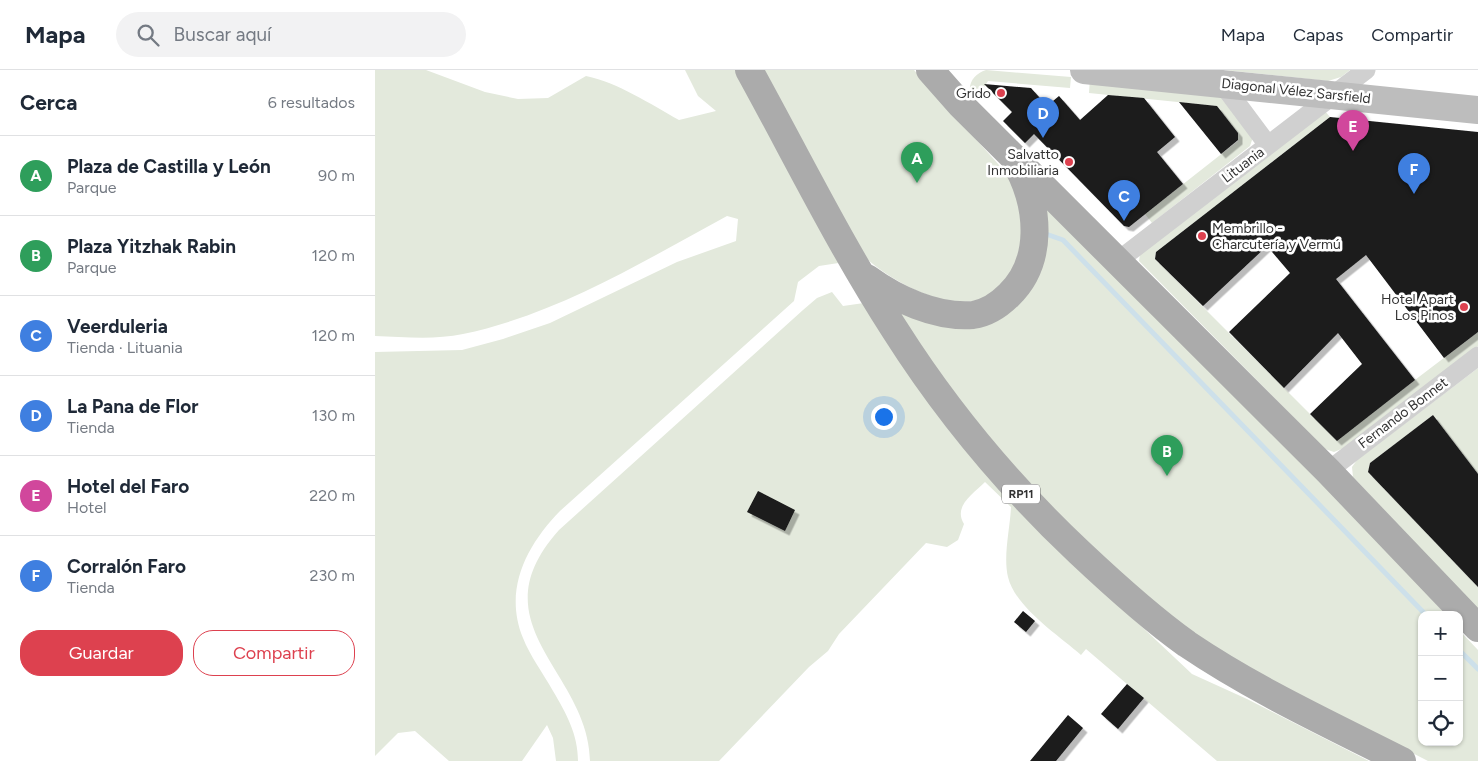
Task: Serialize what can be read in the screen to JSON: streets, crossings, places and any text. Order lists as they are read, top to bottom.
{
  "streets": {
    "main road": ["Diagonal Vélez Sarsfield", "RP11"],
    "street": ["Lituania", "Fernando Bonnet"]
  },
  "crossings": [
    ["Diagonal Vélez Sarsfield", "Lituania"]
  ],
  "places": [
    "Grido",
    "Salvatto Inmobiliaria",
    "Membrillo - Charcutería y Vermú",
    "Hotel Apart Los Pinos"
  ],
  "page": {
    "header": "Mapa",
    "search": "Buscar aquí",
    "nav": ["Mapa", "Capas", "Compartir"],
    "heading": ["Cerca", "6 resultados"],
    "pins": [
      "D",
      "E",
      "A",
      "F",
      "C",
      "B"
    ],
    "list": [
      {
        "mark": "A",
        "name": "Plaza de Castilla y León",
        "note": "Parque",
        "value": "90 m"
      },
      {
        "mark": "B",
        "name": "Plaza Yitzhak Rabin",
        "note": "Parque",
        "value": "120 m"
      },
      {
        "mark": "C",
        "name": "Veerduleria",
        "note": "Tienda · Lituania",
        "value": "120 m"
      },
      {
        "mark": "D",
        "name": "La Pana de Flor",
        "note": "Tienda",
        "value": "130 m"
      },
      {
        "mark": "E",
        "name": "Hotel del Faro",
        "note": "Hotel",
        "value": "220 m"
      },
      {
        "mark": "F",
        "name": "Corralón Faro",
        "note": "Tienda",
        "value": "230 m"
      }
    ],
    "map_buttons": ["+", "−"],
    "buttons": ["Guardar", "Compartir"]
  }
}
